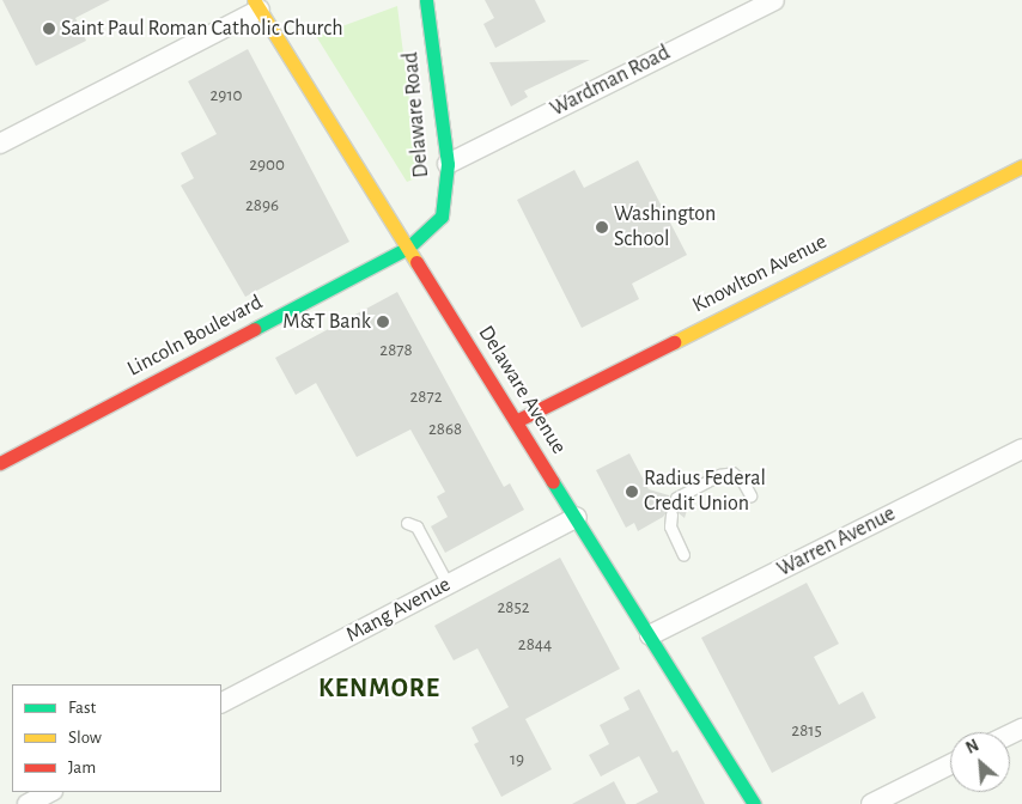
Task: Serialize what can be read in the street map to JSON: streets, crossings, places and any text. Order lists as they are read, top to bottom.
{
  "streets": {
    "street": [
      "Wardman Road",
      "Delaware Road",
      "Knowlton Avenue",
      "Lincoln Boulevard",
      "Delaware Avenue",
      "Warren Avenue",
      "Mang Avenue"
    ]
  },
  "crossings": [
    ["Wardman Road", "Delaware Road"],
    ["Delaware Road", "Lincoln Boulevard"],
    ["Delaware Road", "Delaware Avenue"],
    ["Knowlton Avenue", "Delaware Avenue"],
    ["Lincoln Boulevard", "Delaware Avenue"],
    ["Delaware Avenue", "Warren Avenue"],
    ["Delaware Avenue", "Mang Avenue"]
  ],
  "districts": ["KENMORE"],
  "places": [
    "Saint Paul Roman Catholic Church",
    "Washington School",
    "M&T Bank",
    "Radius Federal Credit Union"
  ],
  "house_numbers": [
    "2910",
    "2900",
    "2896",
    "2878",
    "2872",
    "2868",
    "2852",
    "2844",
    "2815",
    "19"
  ],
  "legend": ["Fast", "Slow", "Jam"],
  "north": "top left"
}
